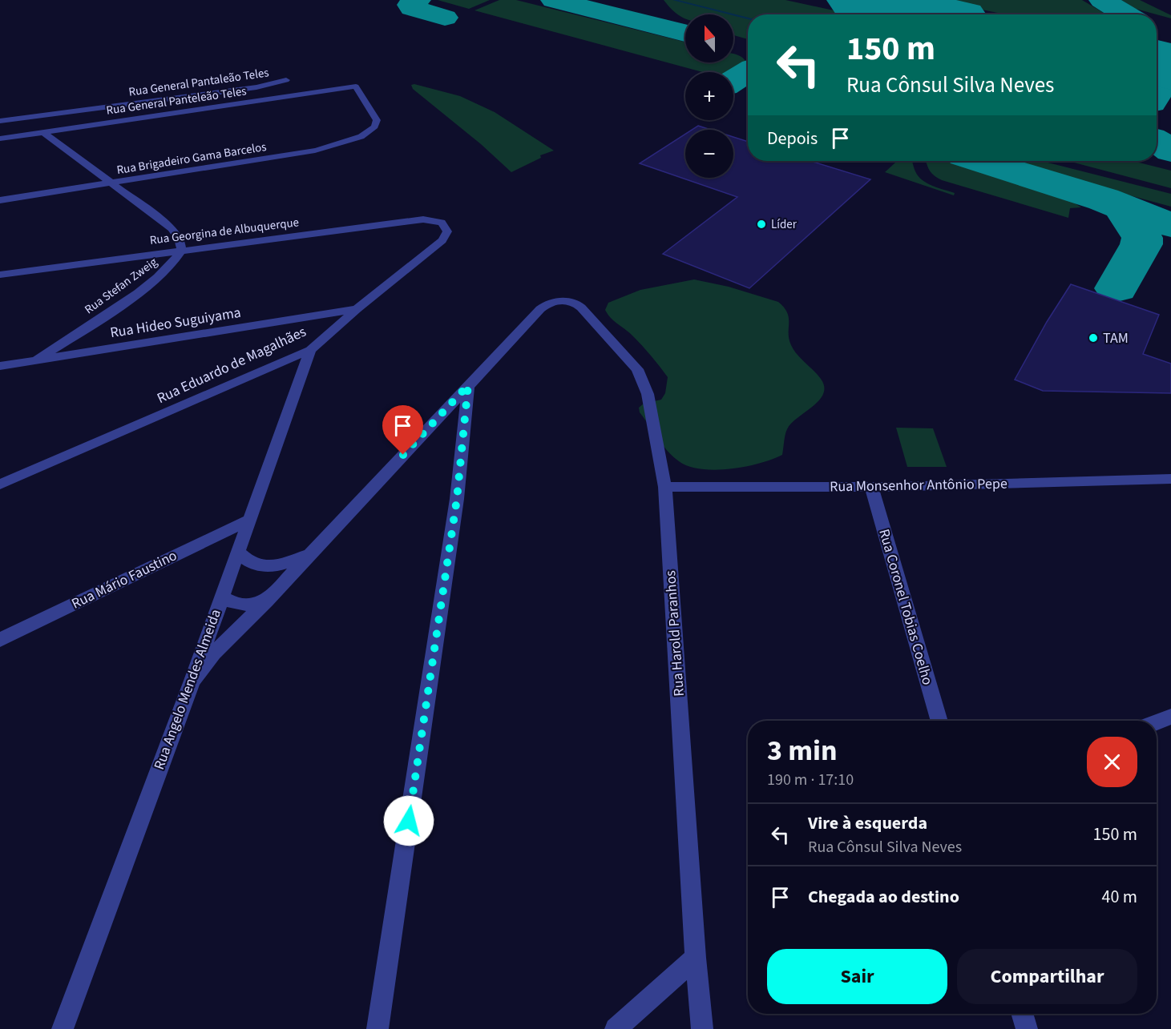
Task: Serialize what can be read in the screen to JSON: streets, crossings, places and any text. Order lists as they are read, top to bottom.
{
  "streets": {
    "street": [
      "Rua General Pantaleão Teles",
      "Rua General Panteleão Teles",
      "Rua Brigadeiro Gama Barcelos",
      "Rua Georgina de Albuquerque",
      "Rua Stefan Zweig",
      "Rua Hideo Suguiyama",
      "Rua Eduardo de Magalhães",
      "Rua Monsenhor Antônio Pepe",
      "Rua Mário Faustino",
      "Rua Coronel Tobias Coelho",
      "Rua Harold Paranhos",
      "Rua Angelo Mendes Almeida"
    ]
  },
  "crossings": [
    ["Rua General Panteleão Teles", "Rua Brigadeiro Gama Barcelos"],
    ["Rua Georgina de Albuquerque", "Rua Stefan Zweig"],
    ["Rua Georgina de Albuquerque", "Rua Eduardo de Magalhães"],
    ["Rua Stefan Zweig", "Rua Hideo Suguiyama"],
    ["Rua Hideo Suguiyama", "Rua Eduardo de Magalhães"],
    ["Rua Eduardo de Magalhães", "Rua Angelo Mendes Almeida"],
    ["Rua Monsenhor Antônio Pepe", "Rua Coronel Tobias Coelho"],
    ["Rua Monsenhor Antônio Pepe", "Rua Harold Paranhos"],
    ["Rua Mário Faustino", "Rua Angelo Mendes Almeida"]
  ],
  "places": ["Líder", "TAM"],
  "north": "top",
  "page": {
    "map_buttons": ["+", "−"],
    "turn": ["150 m", "Rua Cônsul Silva Neves"],
    "then": "Depois",
    "heading": ["3 min", "190 m · 17:10"],
    "list": [
      {
        "name": "Vire à esquerda",
        "note": "Rua Cônsul Silva Neves",
        "value": "150 m"
      },
      {
        "name": "Chegada ao destino",
        "value": "40 m"
      }
    ],
    "buttons": ["Sair", "Compartilhar"]
  }
}
